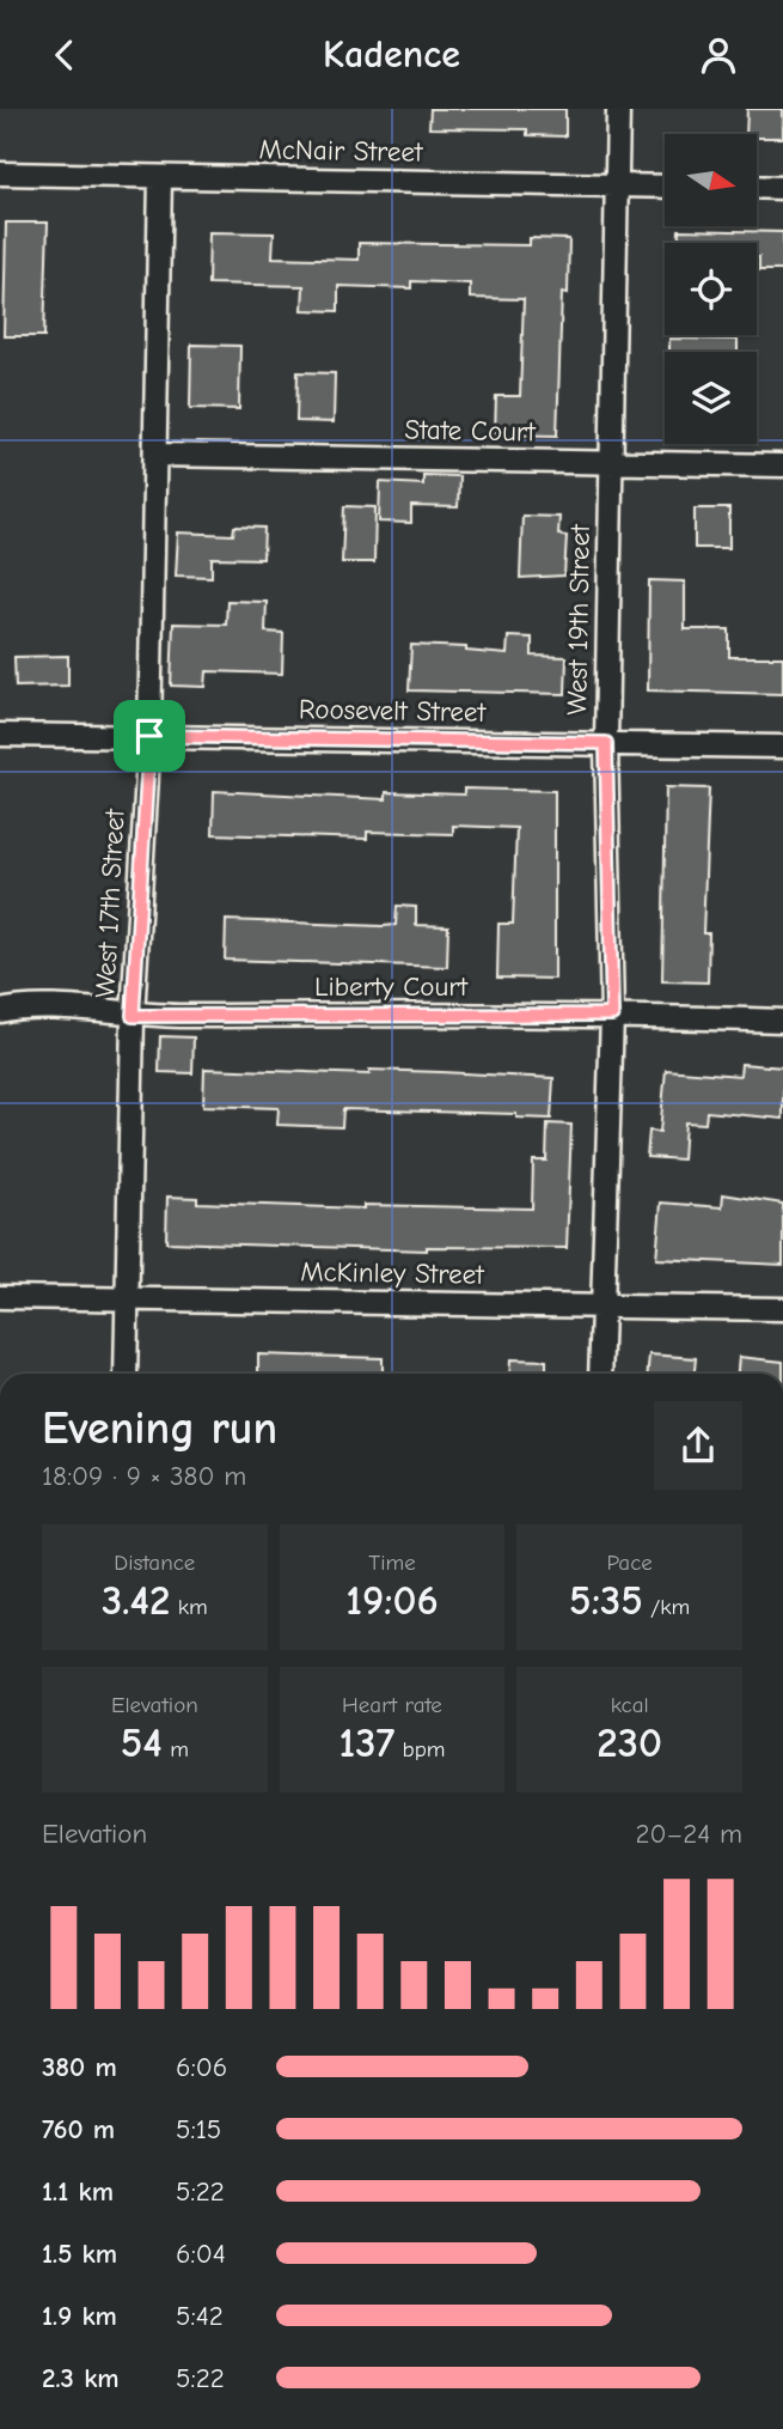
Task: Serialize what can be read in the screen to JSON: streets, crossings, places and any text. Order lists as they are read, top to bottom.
{
  "streets": {
    "street": [
      "McNair Street",
      "State Court",
      "West 19th Street",
      "Roosevelt Street",
      "West 17th Street",
      "Liberty Court",
      "McKinley Street"
    ]
  },
  "crossings": [
    ["McNair Street", "West 19th Street"],
    ["McNair Street", "West 17th Street"],
    ["State Court", "West 19th Street"],
    ["State Court", "West 17th Street"],
    ["West 19th Street", "Roosevelt Street"],
    ["West 19th Street", "Liberty Court"],
    ["West 19th Street", "McKinley Street"],
    ["Roosevelt Street", "West 17th Street"],
    ["West 17th Street", "Liberty Court"],
    ["West 17th Street", "McKinley Street"]
  ],
  "north": "right",
  "page": {
    "header": "Kadence",
    "heading": ["Evening run", "18:09 · 9 × 380 m"],
    "stats": [
      ["Distance", "3.42 km"],
      ["Time", "19:06"],
      ["Pace", "5:35 /km"],
      ["Elevation", "54 m"],
      ["Heart rate", "137 bpm"],
      ["kcal", "230"]
    ],
    "chart": ["Elevation", "20–24 m"],
    "list": [
      {
        "name": "380 m",
        "note": "6:06"
      },
      {
        "name": "760 m",
        "note": "5:15"
      },
      {
        "name": "1.1 km",
        "note": "5:22"
      },
      {
        "name": "1.5 km",
        "note": "6:04"
      },
      {
        "name": "1.9 km",
        "note": "5:42"
      },
      {
        "name": "2.3 km",
        "note": "5:22"
      }
    ]
  }
}
